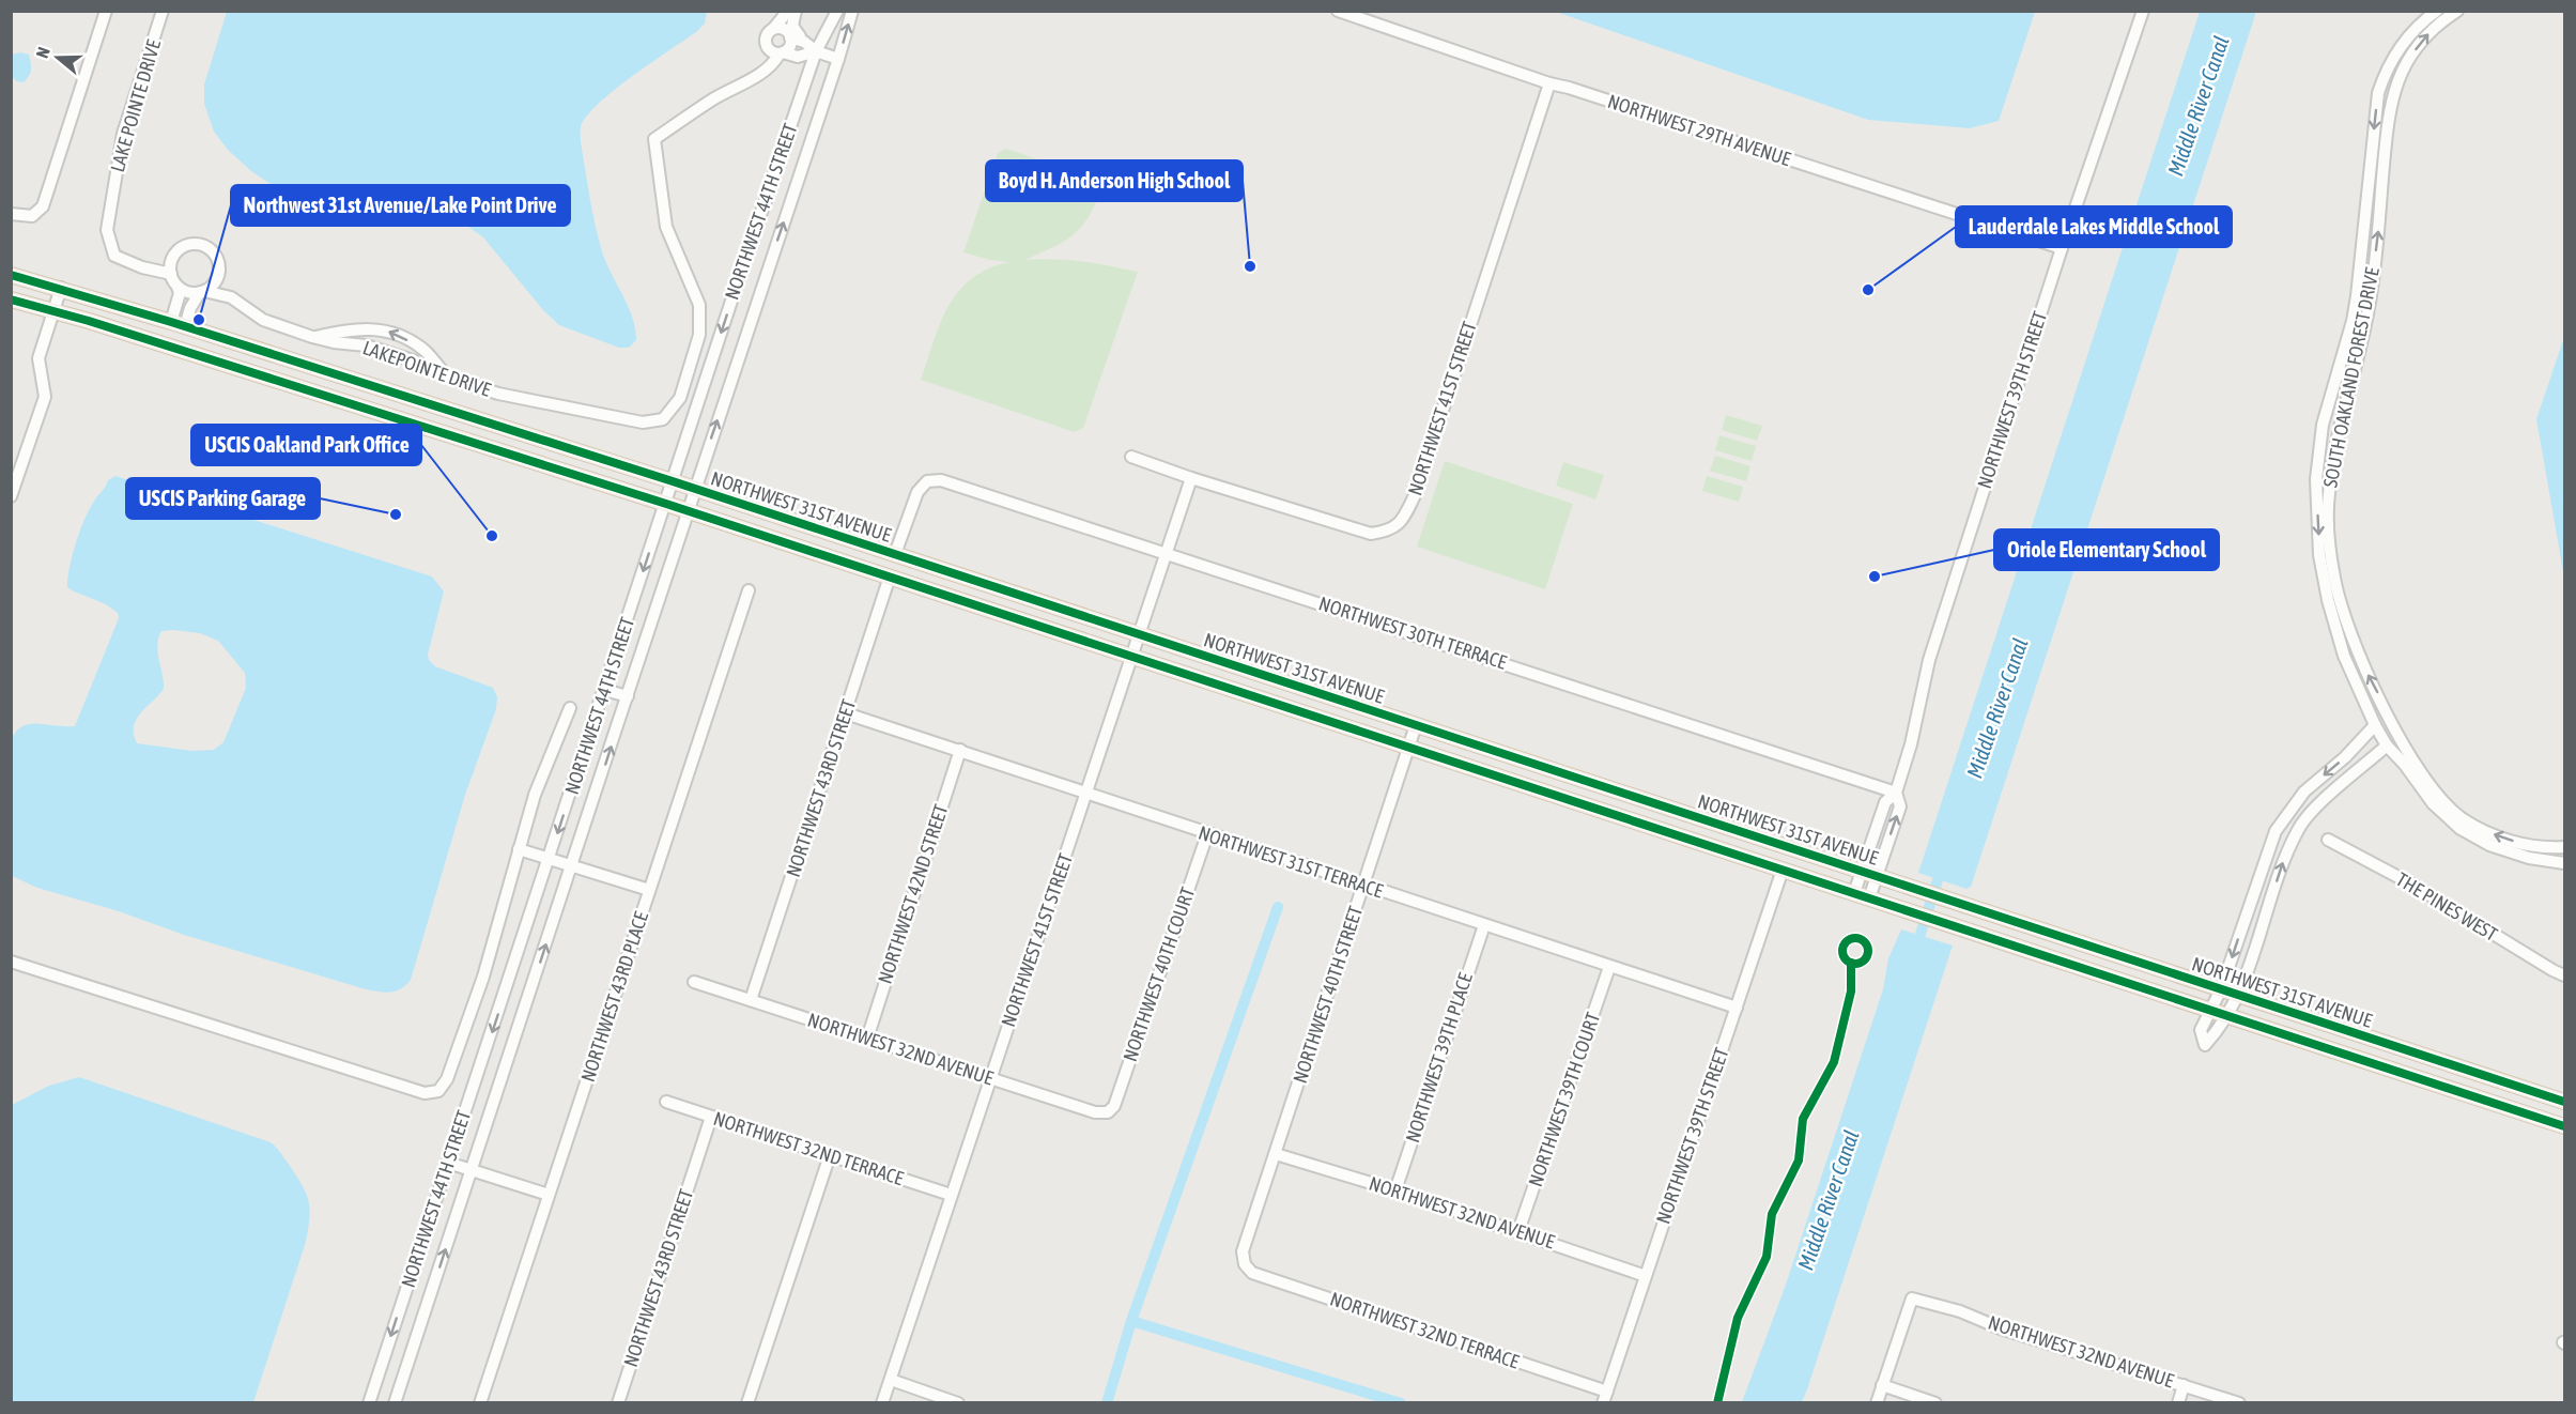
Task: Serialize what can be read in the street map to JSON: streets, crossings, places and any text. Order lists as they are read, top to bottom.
{
  "streets": {
    "main road": ["NORTHWEST 31ST AVENUE"],
    "street": [
      "LAKE POINTE DRIVE",
      "NORTHWEST 29TH AVENUE",
      "NORTHWEST 44TH STREET",
      "LAKEPOINTE DRIVE",
      "SOUTH OAKLAND FOREST DRIVE",
      "NORTHWEST 39TH STREET",
      "NORTHWEST 41ST STREET",
      "NORTHWEST 30TH TERRACE",
      "NORTHWEST 43RD STREET",
      "NORTHWEST 31ST TERRACE",
      "NORTHWEST 42ND STREET",
      "THE PINES WEST",
      "NORTHWEST 40TH COURT",
      "NORTHWEST 40TH STREET",
      "NORTHWEST 43RD PLACE",
      "NORTHWEST 32ND AVENUE",
      "NORTHWEST 39TH PLACE",
      "NORTHWEST 39TH COURT",
      "NORTHWEST 32ND TERRACE"
    ]
  },
  "crossings": [
    ["NORTHWEST 29TH AVENUE", "NORTHWEST 39TH STREET"],
    ["NORTHWEST 29TH AVENUE", "NORTHWEST 41ST STREET"],
    ["NORTHWEST 44TH STREET", "NORTHWEST 31ST AVENUE"],
    ["NORTHWEST 39TH STREET", "NORTHWEST 31ST AVENUE"],
    ["NORTHWEST 39TH STREET", "NORTHWEST 30TH TERRACE"],
    ["NORTHWEST 39TH STREET", "NORTHWEST 31ST TERRACE"],
    ["NORTHWEST 39TH STREET", "NORTHWEST 32ND AVENUE"],
    ["NORTHWEST 39TH STREET", "NORTHWEST 32ND TERRACE"],
    ["NORTHWEST 41ST STREET", "NORTHWEST 31ST AVENUE"],
    ["NORTHWEST 41ST STREET", "NORTHWEST 30TH TERRACE"],
    ["NORTHWEST 41ST STREET", "NORTHWEST 31ST TERRACE"],
    ["NORTHWEST 41ST STREET", "NORTHWEST 32ND AVENUE"],
    ["NORTHWEST 41ST STREET", "NORTHWEST 32ND TERRACE"],
    ["NORTHWEST 31ST AVENUE", "NORTHWEST 30TH TERRACE"],
    ["NORTHWEST 31ST AVENUE", "NORTHWEST 43RD STREET"],
    ["NORTHWEST 31ST AVENUE", "NORTHWEST 40TH STREET"],
    ["NORTHWEST 43RD STREET", "NORTHWEST 31ST TERRACE"],
    ["NORTHWEST 43RD STREET", "NORTHWEST 32ND AVENUE"],
    ["NORTHWEST 43RD STREET", "NORTHWEST 32ND TERRACE"],
    ["NORTHWEST 31ST TERRACE", "NORTHWEST 42ND STREET"],
    ["NORTHWEST 31ST TERRACE", "NORTHWEST 40TH COURT"],
    ["NORTHWEST 31ST TERRACE", "NORTHWEST 40TH STREET"],
    ["NORTHWEST 31ST TERRACE", "NORTHWEST 39TH PLACE"],
    ["NORTHWEST 31ST TERRACE", "NORTHWEST 39TH COURT"],
    ["NORTHWEST 42ND STREET", "NORTHWEST 32ND AVENUE"],
    ["NORTHWEST 40TH COURT", "NORTHWEST 32ND AVENUE"],
    ["NORTHWEST 40TH STREET", "NORTHWEST 32ND AVENUE"],
    ["NORTHWEST 40TH STREET", "NORTHWEST 32ND TERRACE"],
    ["NORTHWEST 32ND AVENUE", "NORTHWEST 39TH PLACE"],
    ["NORTHWEST 32ND AVENUE", "NORTHWEST 39TH COURT"]
  ],
  "water": ["Middle River Canal"],
  "places": [
    "Boyd H. Anderson High School",
    "Lauderdale Lakes Middle School",
    "Northwest 31st Avenue/Lake Point Drive",
    "USCIS Parking Garage",
    "USCIS Oakland Park Office",
    "Oriole Elementary School"
  ],
  "north": "left"
}
